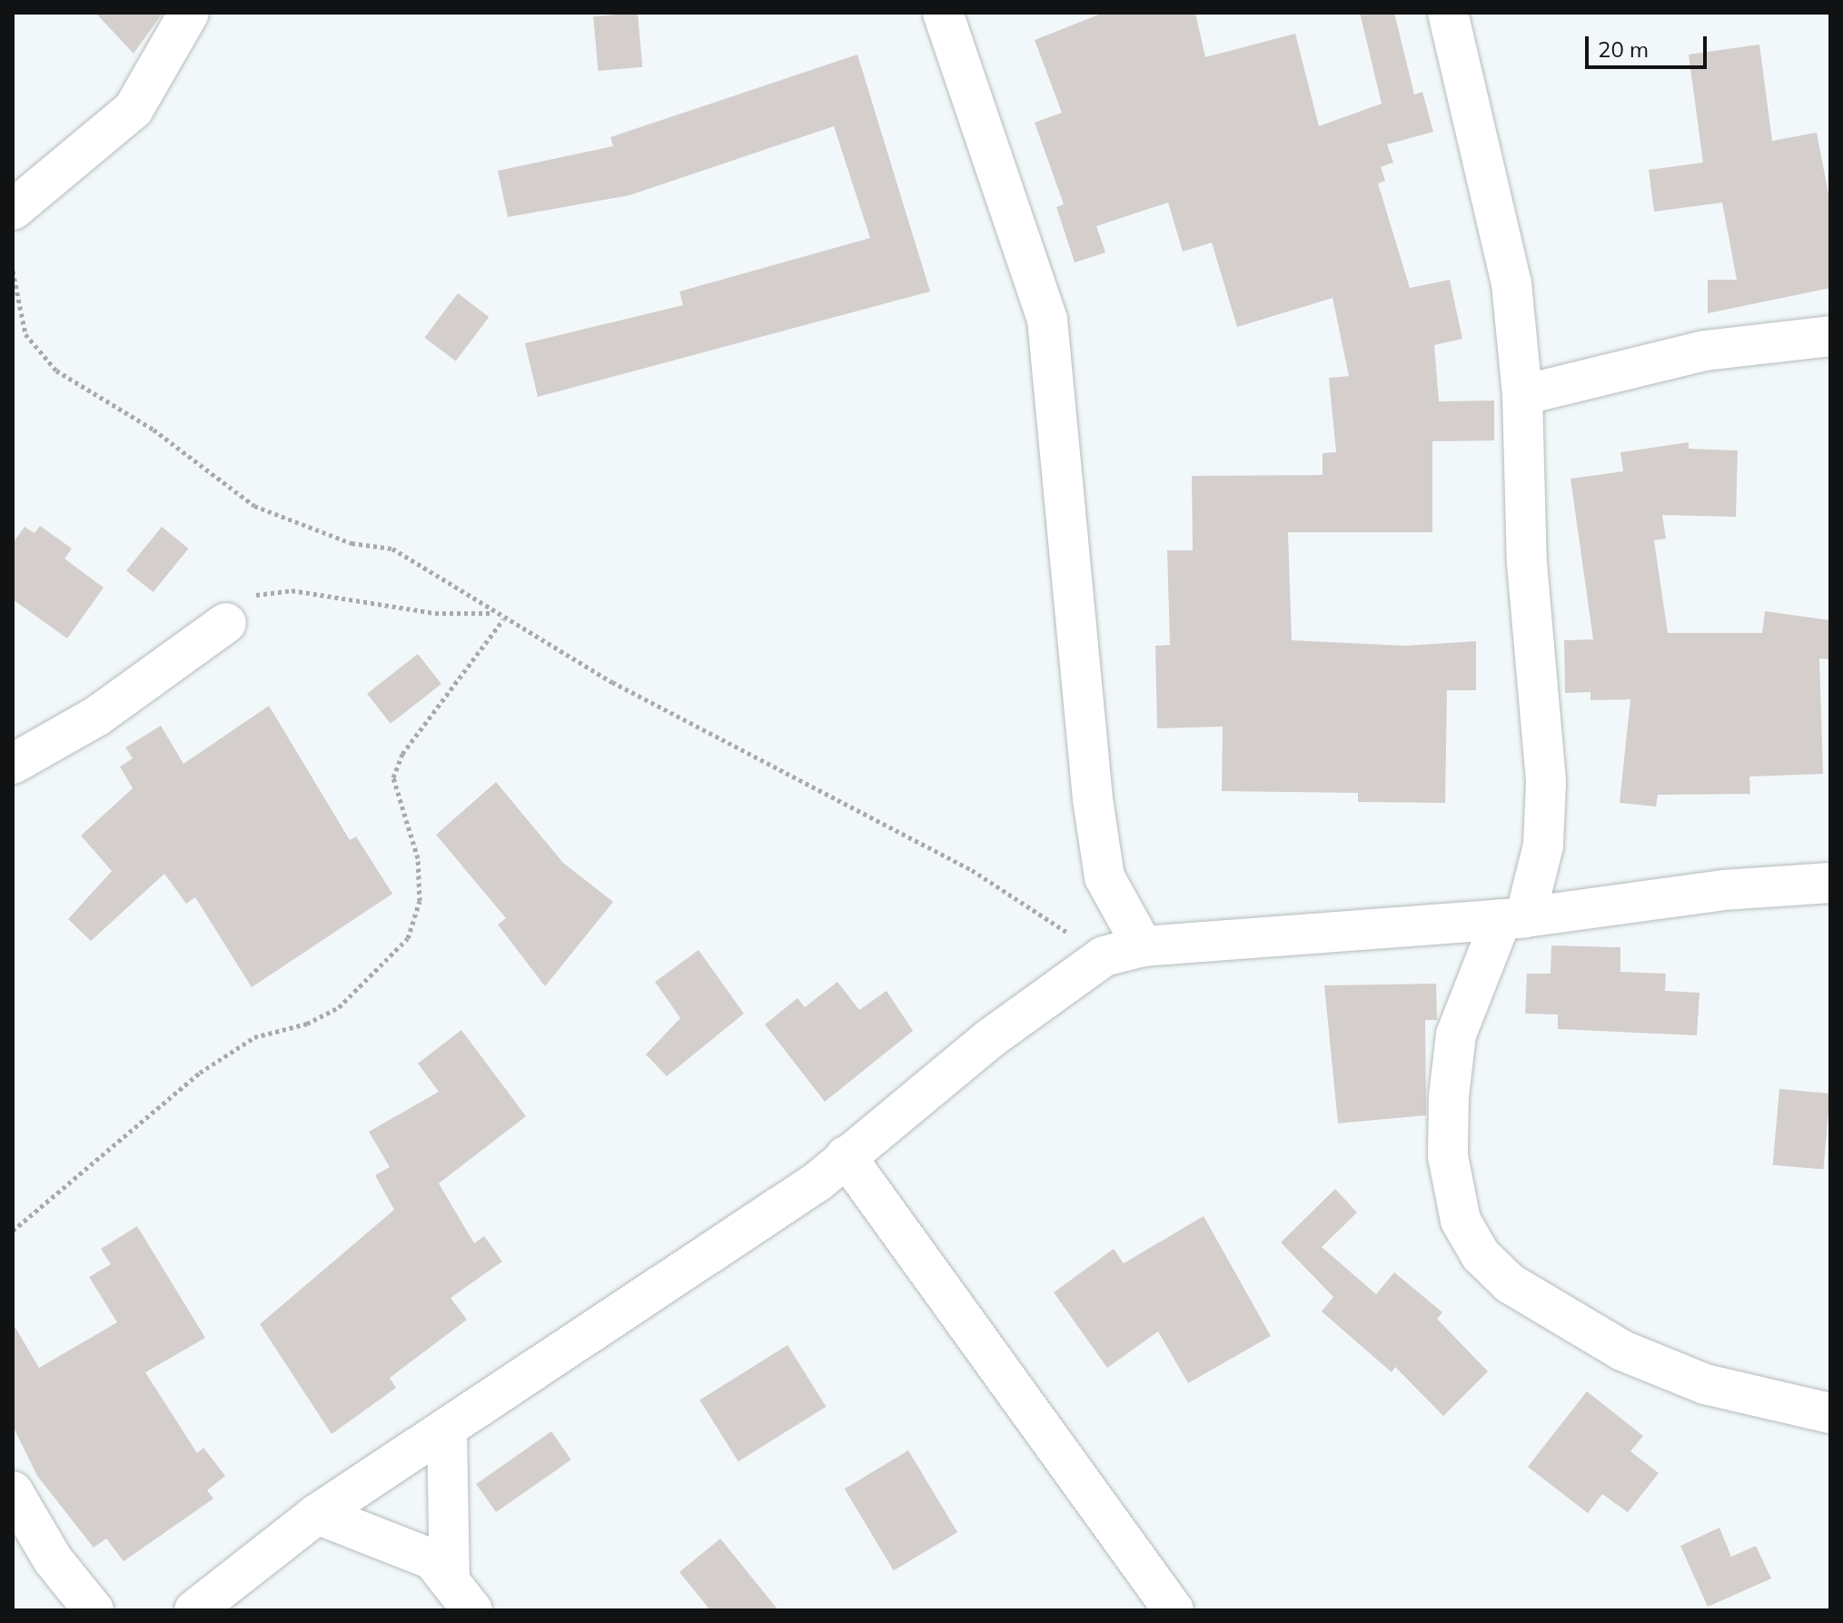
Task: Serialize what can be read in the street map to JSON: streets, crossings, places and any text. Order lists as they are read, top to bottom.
{
  "scale_bar": "20 m"
}
